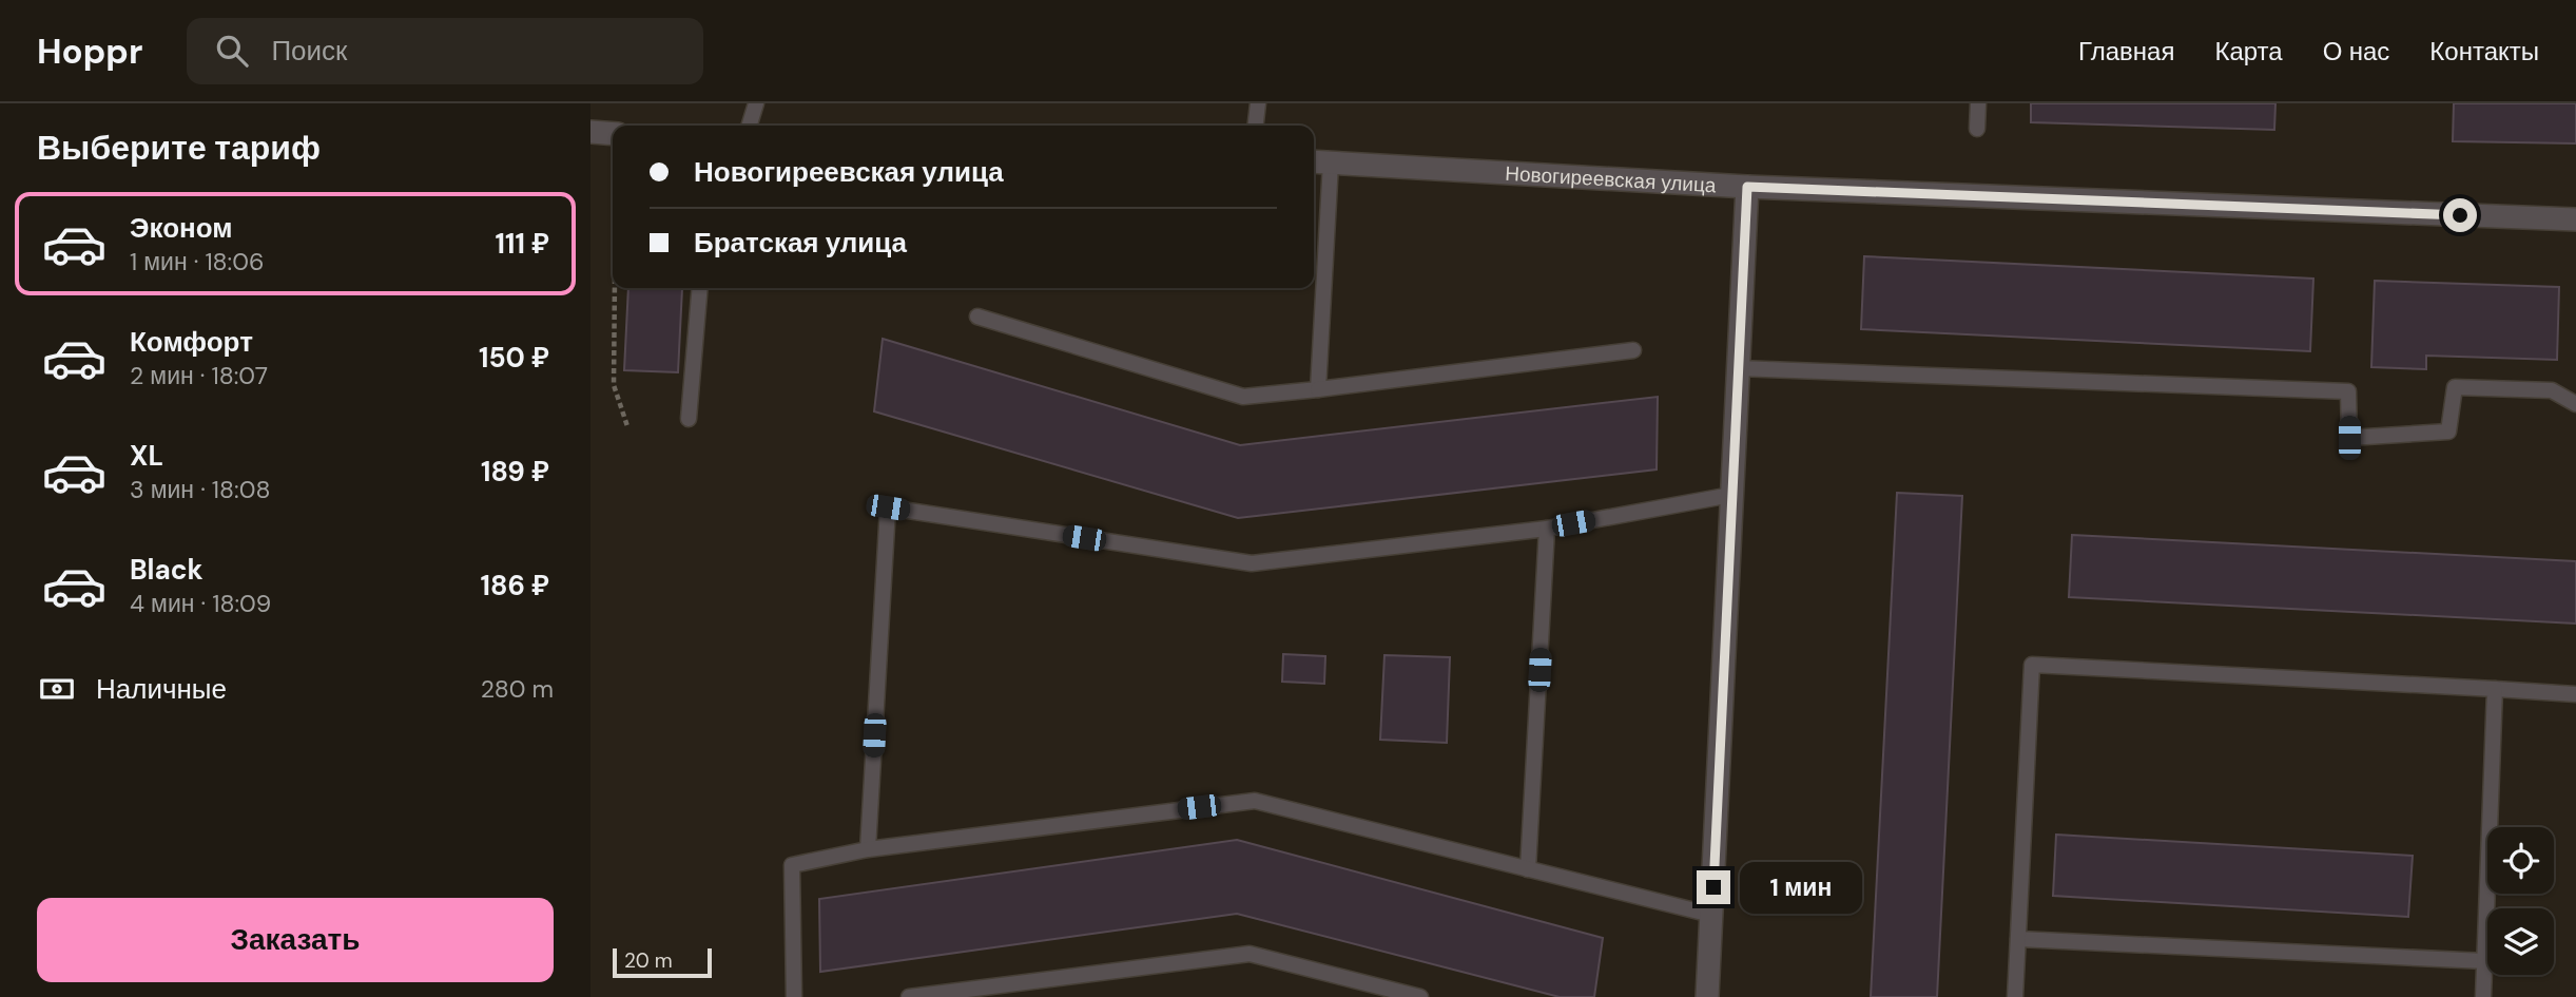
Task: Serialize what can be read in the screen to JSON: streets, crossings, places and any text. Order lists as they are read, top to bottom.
{
  "streets": {
    "street": ["Новогиреевская улица"]
  },
  "scale_bar": "20 m",
  "page": {
    "header": "Hoppr",
    "search": "Поиск",
    "nav": [
      "Главная",
      "Карта",
      "О нас",
      "Контакты"
    ],
    "heading": "Выберите тариф",
    "banner": ["Новогиреевская улица", "Братская улица"],
    "list": [
      {
        "name": "Эконом",
        "note": "1 мин · 18:06",
        "value": "111 ₽"
      },
      {
        "name": "Комфорт",
        "note": "2 мин · 18:07",
        "value": "150 ₽"
      },
      {
        "name": "XL",
        "note": "3 мин · 18:08",
        "value": "189 ₽"
      },
      {
        "name": "Black",
        "note": "4 мин · 18:09",
        "value": "186 ₽"
      }
    ],
    "pay": ["Наличные", "280 m"],
    "bubble": "1 мин",
    "buttons": "Заказать",
    "scale": "20 m"
  }
}
